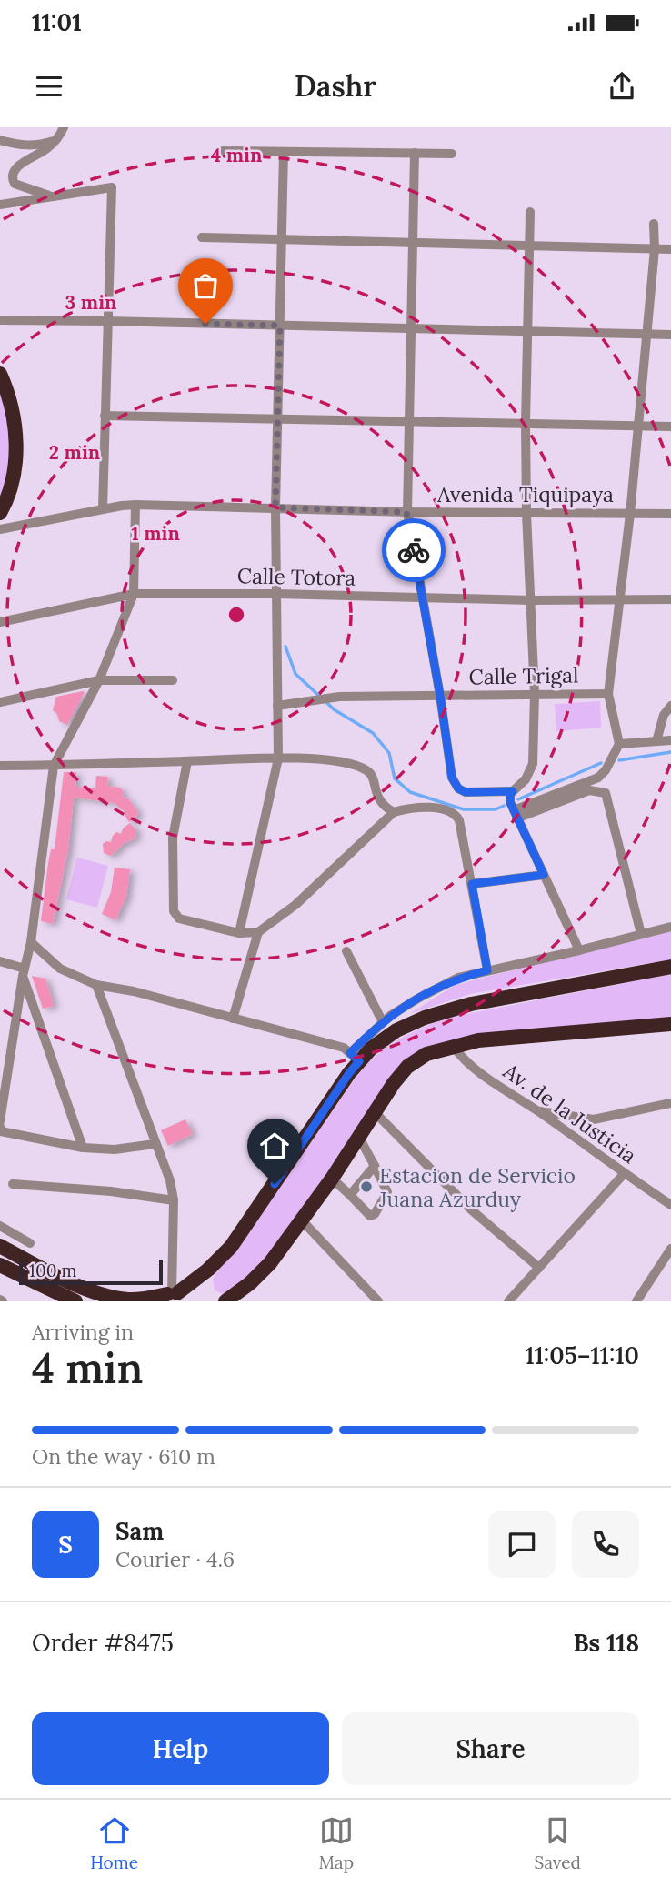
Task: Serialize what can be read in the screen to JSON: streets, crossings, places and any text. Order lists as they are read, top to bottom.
{
  "streets": {
    "street": [
      "Avenida Tiquipaya",
      "Calle Totora",
      "Calle Trigal",
      "Av. de la Justicia"
    ]
  },
  "places": ["Estacion de Servicio Juana Azurduy"],
  "scale_bar": "100 m",
  "page": {
    "status": "11:01",
    "header": "Dashr",
    "scale": "100 m",
    "heading": ["4 min", "Arriving in", "11:05–11:10"],
    "panel": [
      "Sam",
      "Courier · 4.6",
      "Order #8475",
      "Bs 118"
    ],
    "bar": "On the way · 610 m",
    "round": "S",
    "buttons": ["Help", "Share"],
    "tabs": ["Home", "Map", "Saved"]
  },
  "rings": [
    "4 min",
    "3 min",
    "2 min",
    "1 min"
  ]
}
